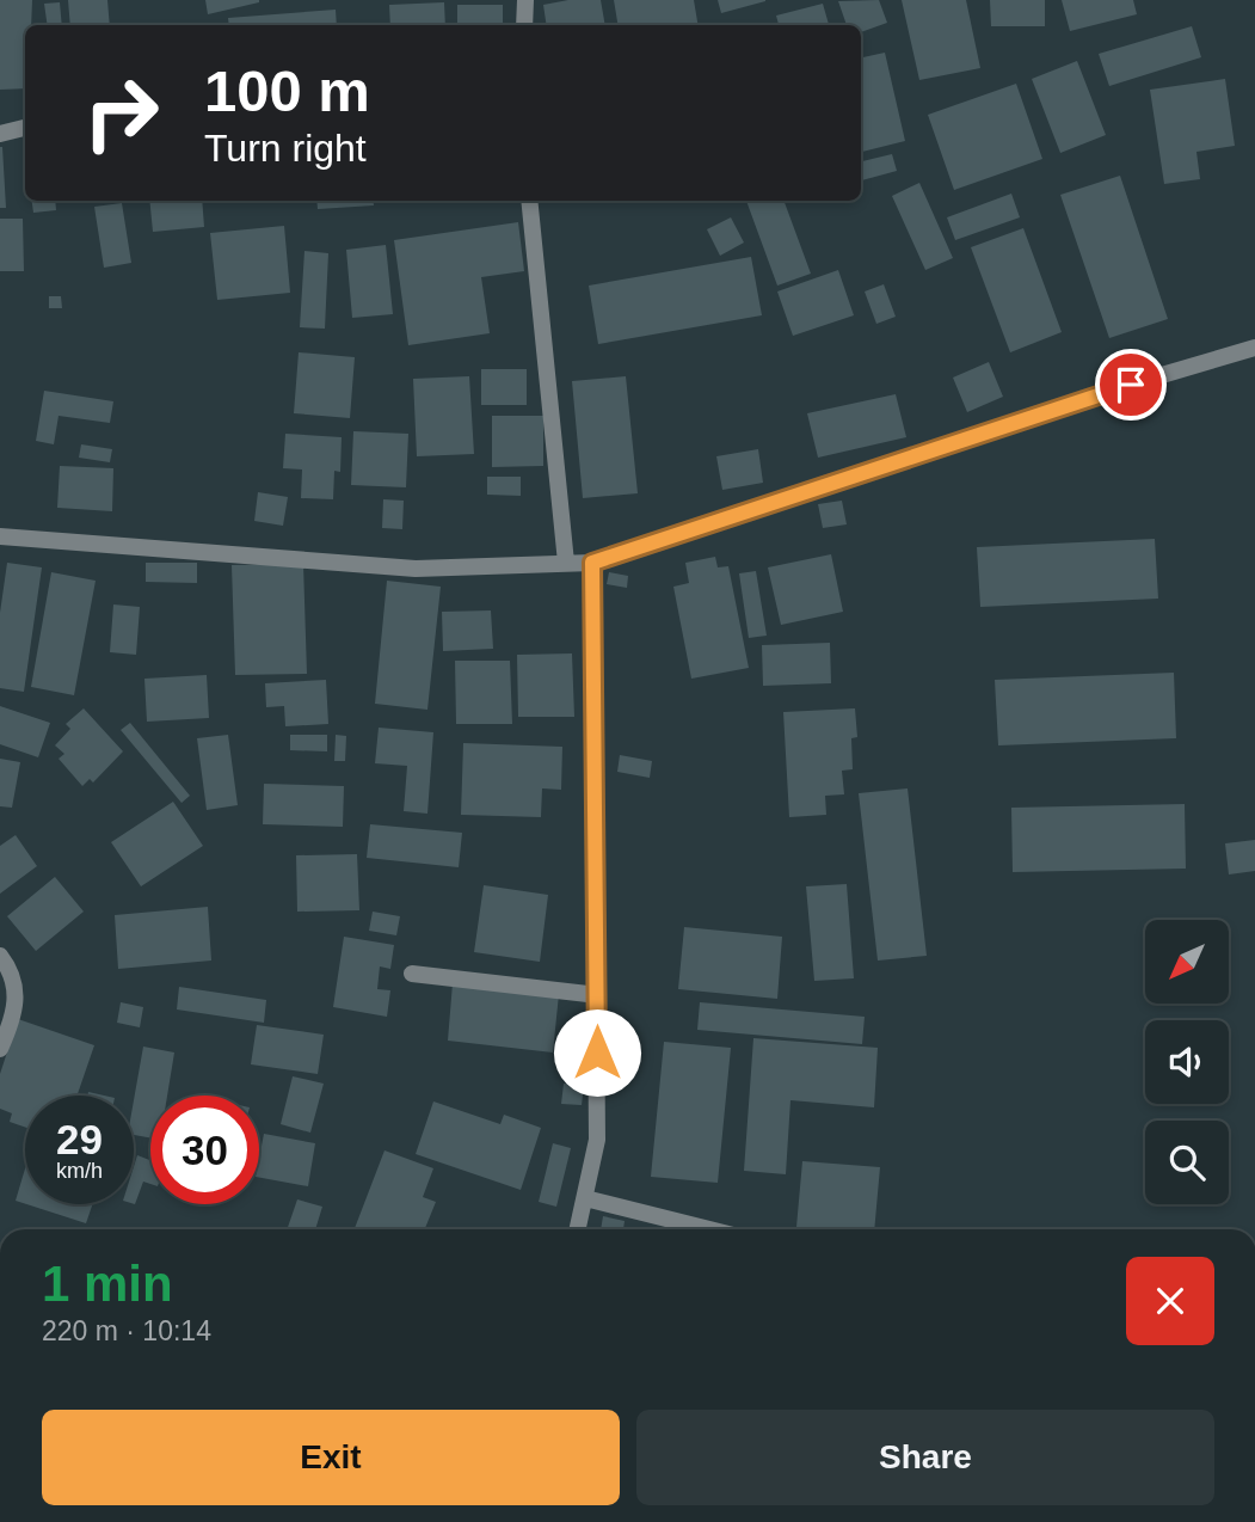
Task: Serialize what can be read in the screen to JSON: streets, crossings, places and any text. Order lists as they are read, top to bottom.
{
  "north": "bottom left",
  "page": {
    "turn": ["100 m", "Turn right"],
    "speed": "29 km/h",
    "limit": "30",
    "heading": ["1 min", "220 m · 10:14"],
    "buttons": ["Exit", "Share"]
  }
}
